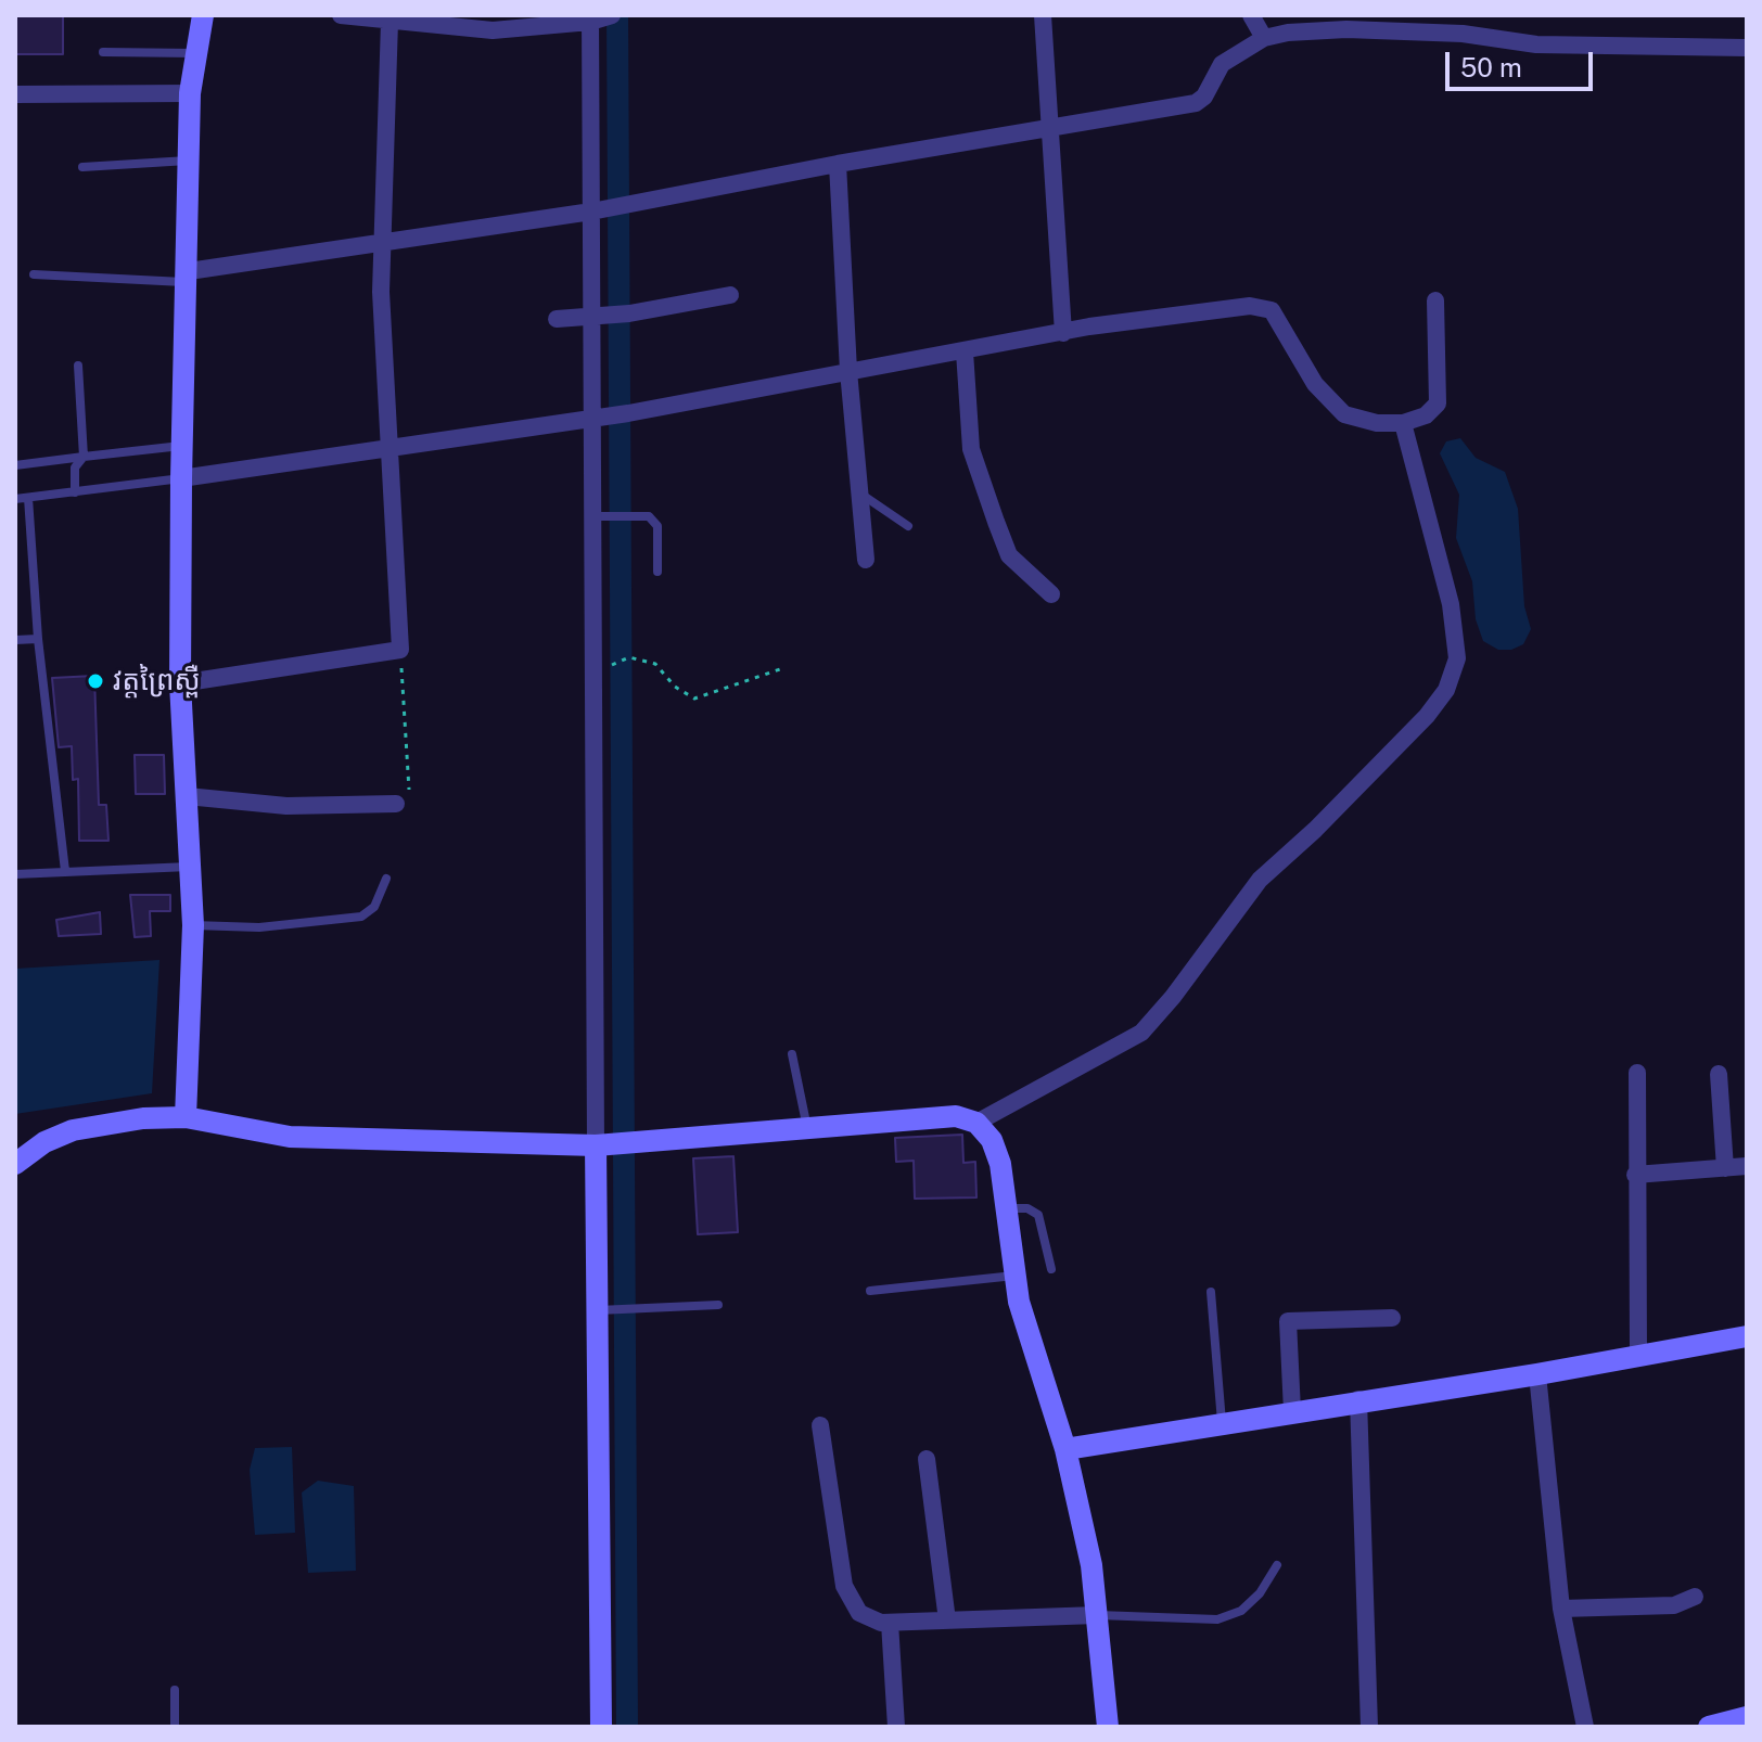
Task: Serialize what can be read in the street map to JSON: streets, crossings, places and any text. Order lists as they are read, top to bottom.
{
  "places": ["វត្តព្រៃស្ពឺ"],
  "scale_bar": "50 m"
}
